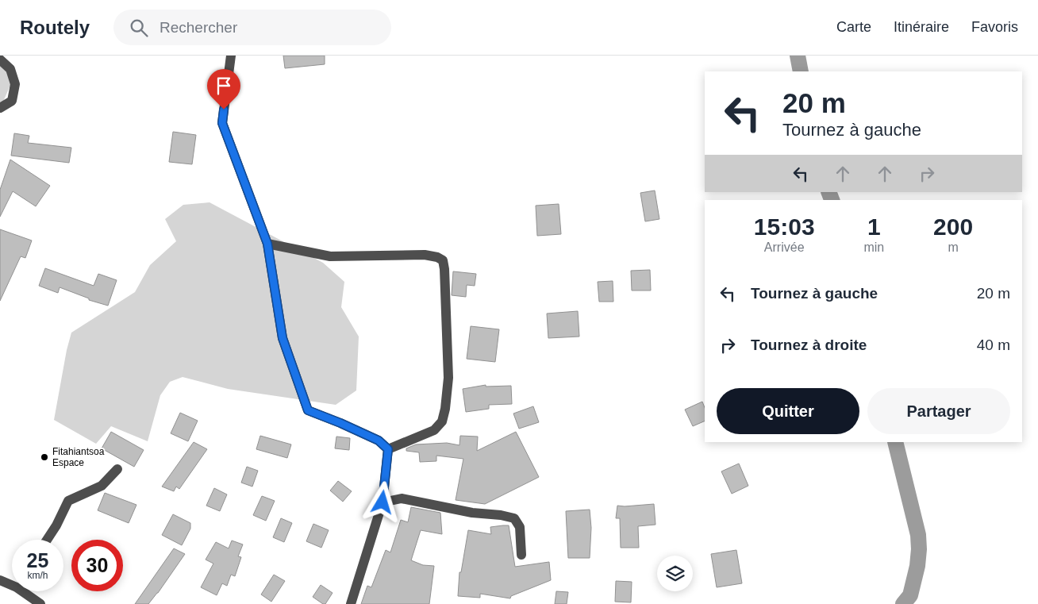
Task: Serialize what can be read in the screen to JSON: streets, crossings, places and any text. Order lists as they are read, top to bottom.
{
  "places": ["Fitahiantsoa Espace"],
  "page": {
    "header": "Routely",
    "search": "Rechercher",
    "nav": ["Carte", "Itinéraire", "Favoris"],
    "turn": ["20 m", "Tournez à gauche"],
    "eta": [
      "15:03",
      "Arrivée",
      "1",
      "min",
      "200",
      "m"
    ],
    "list": [
      {
        "name": "Tournez à gauche",
        "value": "20 m"
      },
      {
        "name": "Tournez à droite",
        "value": "40 m"
      }
    ],
    "buttons": ["Quitter", "Partager"],
    "speed": "25 km/h",
    "limit": "30"
  }
}
